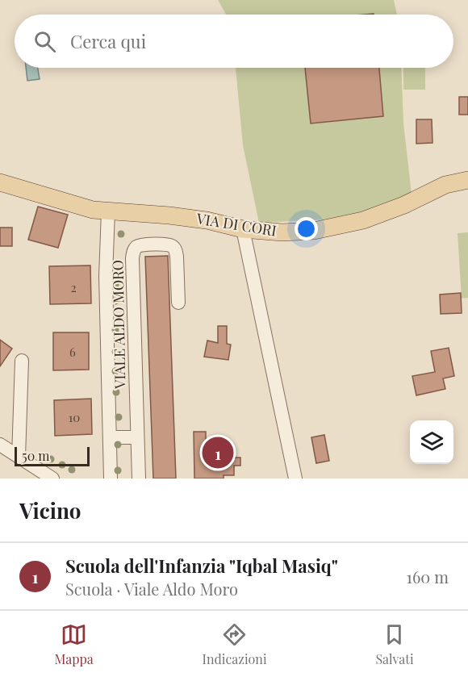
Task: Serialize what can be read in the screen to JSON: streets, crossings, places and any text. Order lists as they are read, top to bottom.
{
  "streets": {
    "main road": ["VIA DI CORI"],
    "street": ["VIALE ALDO MORO"]
  },
  "crossings": [
    ["VIA DI CORI", "VIALE ALDO MORO"]
  ],
  "house_numbers": ["2", "6", "10"],
  "scale_bar": "50 m",
  "page": {
    "search": "Cerca qui",
    "pins": "1",
    "scale": "50 m",
    "heading": "Vicino",
    "list": [
      {
        "mark": "1",
        "name": "Scuola dell'Infanzia \"Iqbal Masiq\"",
        "note": "Scuola · Viale Aldo Moro",
        "value": "160 m"
      }
    ],
    "nav": ["Mappa", "Indicazioni", "Salvati"]
  }
}
